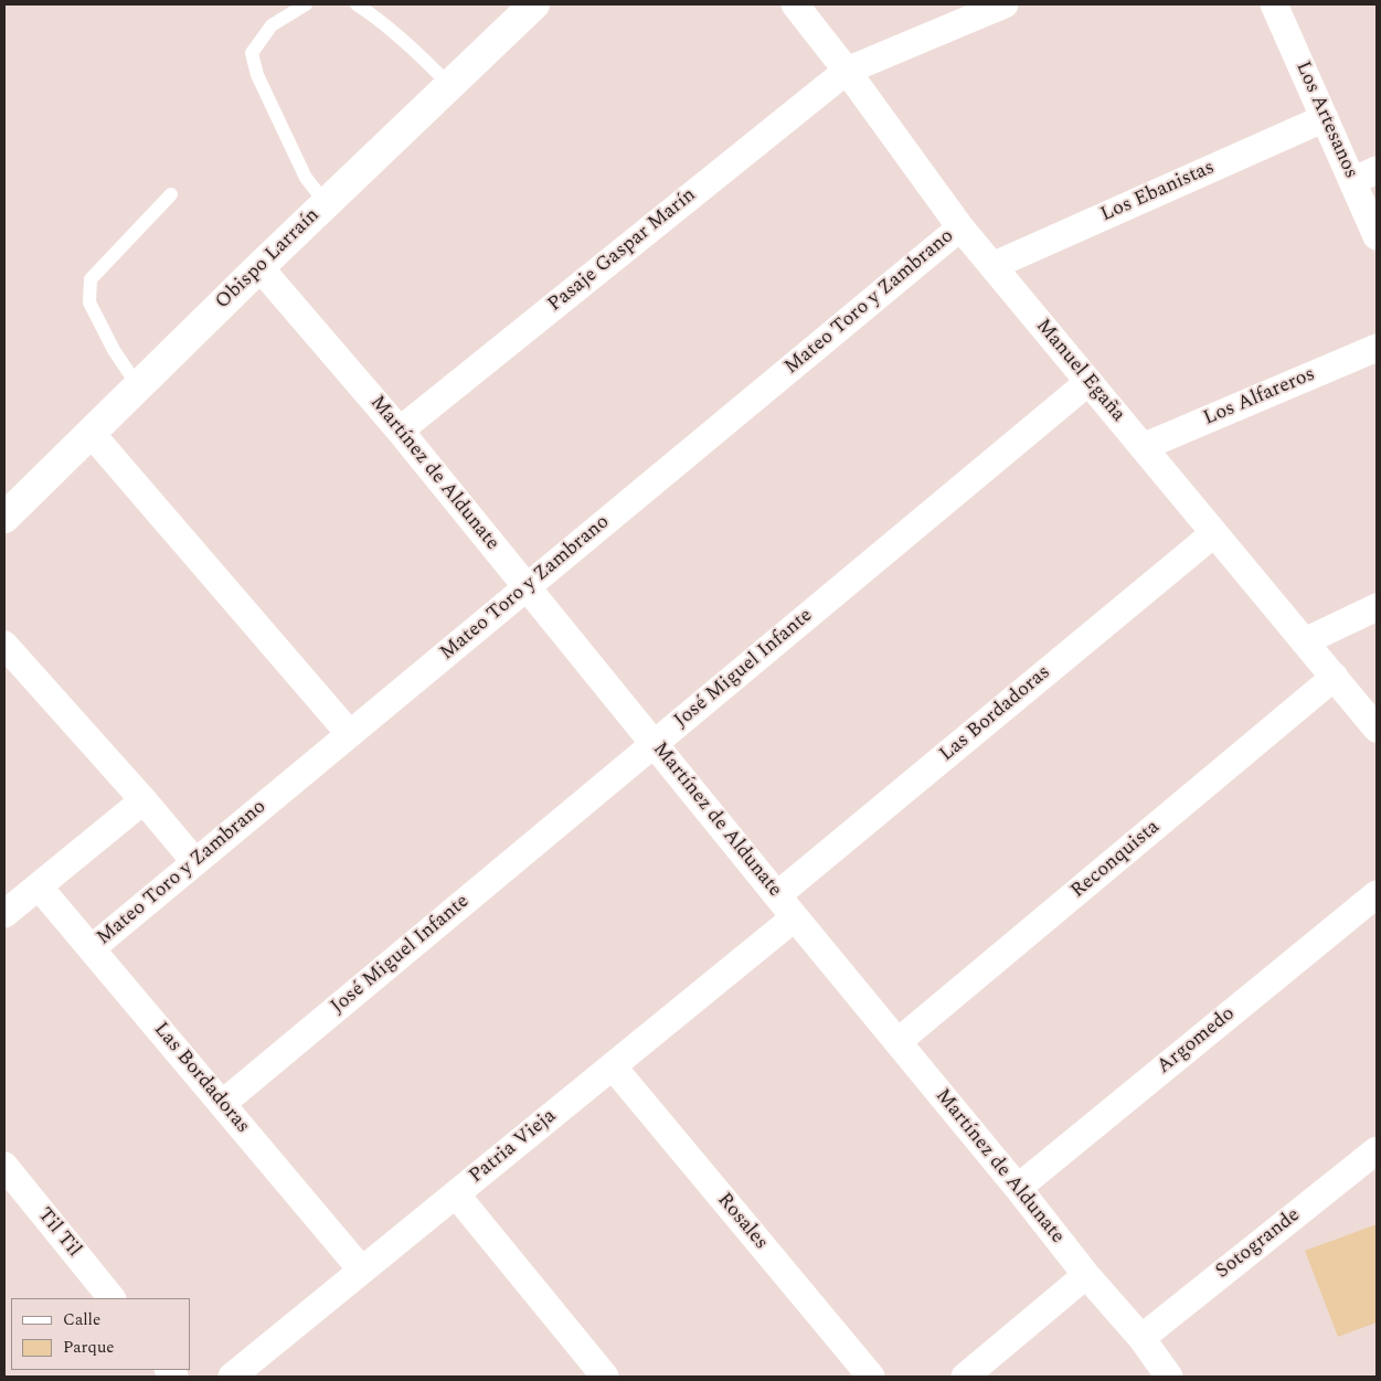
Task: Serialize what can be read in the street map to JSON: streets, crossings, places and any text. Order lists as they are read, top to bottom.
{
  "streets": {
    "street": [
      "Los Artesanos",
      "Los Ebanistas",
      "Pasaje Gaspar Marín",
      "Obispo Larraín",
      "Mateo Toro y Zambrano",
      "Manuel Egaña",
      "Los Alfareros",
      "Martínez de Aldunate",
      "José Miguel Infante",
      "Las Bordadoras",
      "Reconquista",
      "Argomedo",
      "Patria Vieja",
      "Rosales",
      "Til Til",
      "Sotogrande"
    ]
  },
  "crossings": [
    ["Los Artesanos", "Los Ebanistas"],
    ["Los Ebanistas", "Manuel Egaña"],
    ["Pasaje Gaspar Marín", "Manuel Egaña"],
    ["Pasaje Gaspar Marín", "Martínez de Aldunate"],
    ["Obispo Larraín", "Martínez de Aldunate"],
    ["Mateo Toro y Zambrano", "Manuel Egaña"],
    ["Mateo Toro y Zambrano", "Martínez de Aldunate"],
    ["Mateo Toro y Zambrano", "Las Bordadoras"],
    ["Manuel Egaña", "Los Alfareros"],
    ["Manuel Egaña", "José Miguel Infante"],
    ["Manuel Egaña", "Las Bordadoras"],
    ["Manuel Egaña", "Reconquista"],
    ["Martínez de Aldunate", "José Miguel Infante"],
    ["Martínez de Aldunate", "Las Bordadoras"],
    ["Martínez de Aldunate", "Reconquista"],
    ["Martínez de Aldunate", "Argomedo"],
    ["Martínez de Aldunate", "Patria Vieja"],
    ["Martínez de Aldunate", "Sotogrande"],
    ["José Miguel Infante", "Las Bordadoras"],
    ["Las Bordadoras", "Patria Vieja"],
    ["Patria Vieja", "Rosales"]
  ],
  "legend": ["Calle", "Parque"]
}
